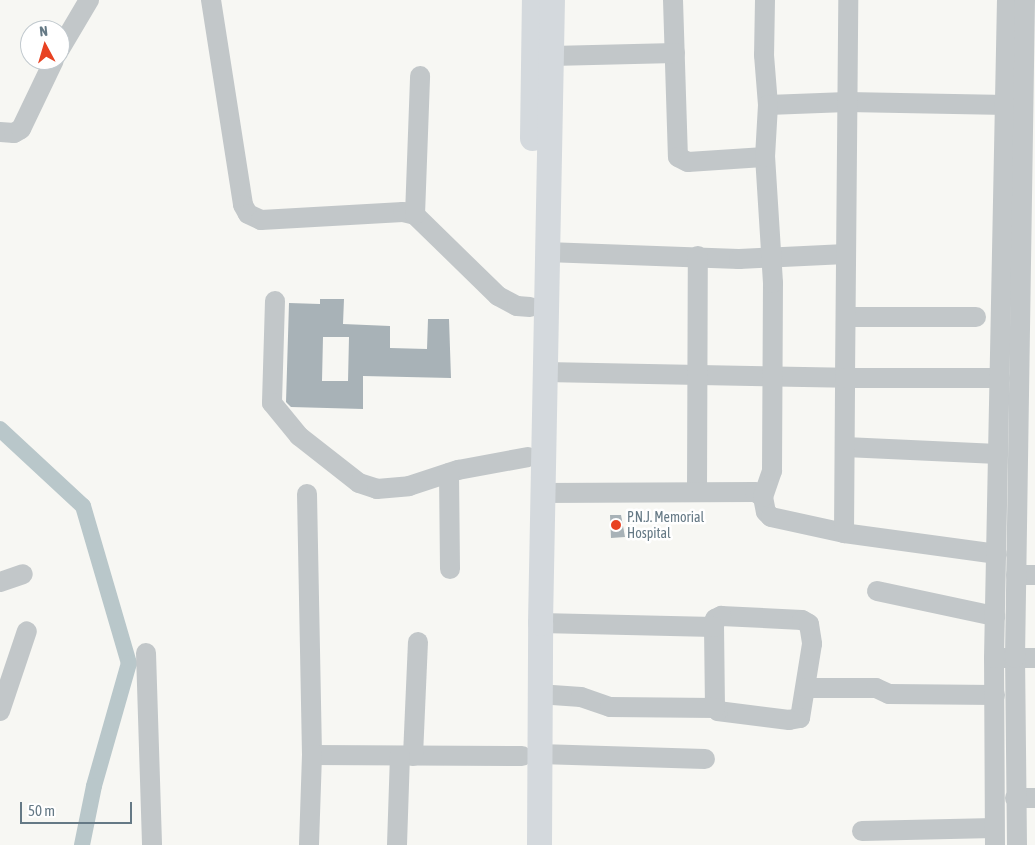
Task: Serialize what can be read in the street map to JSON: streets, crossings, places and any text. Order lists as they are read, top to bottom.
{
  "places": ["P.N.J. Memorial Hospital"],
  "scale_bar": "50 m",
  "north": "top"
}
